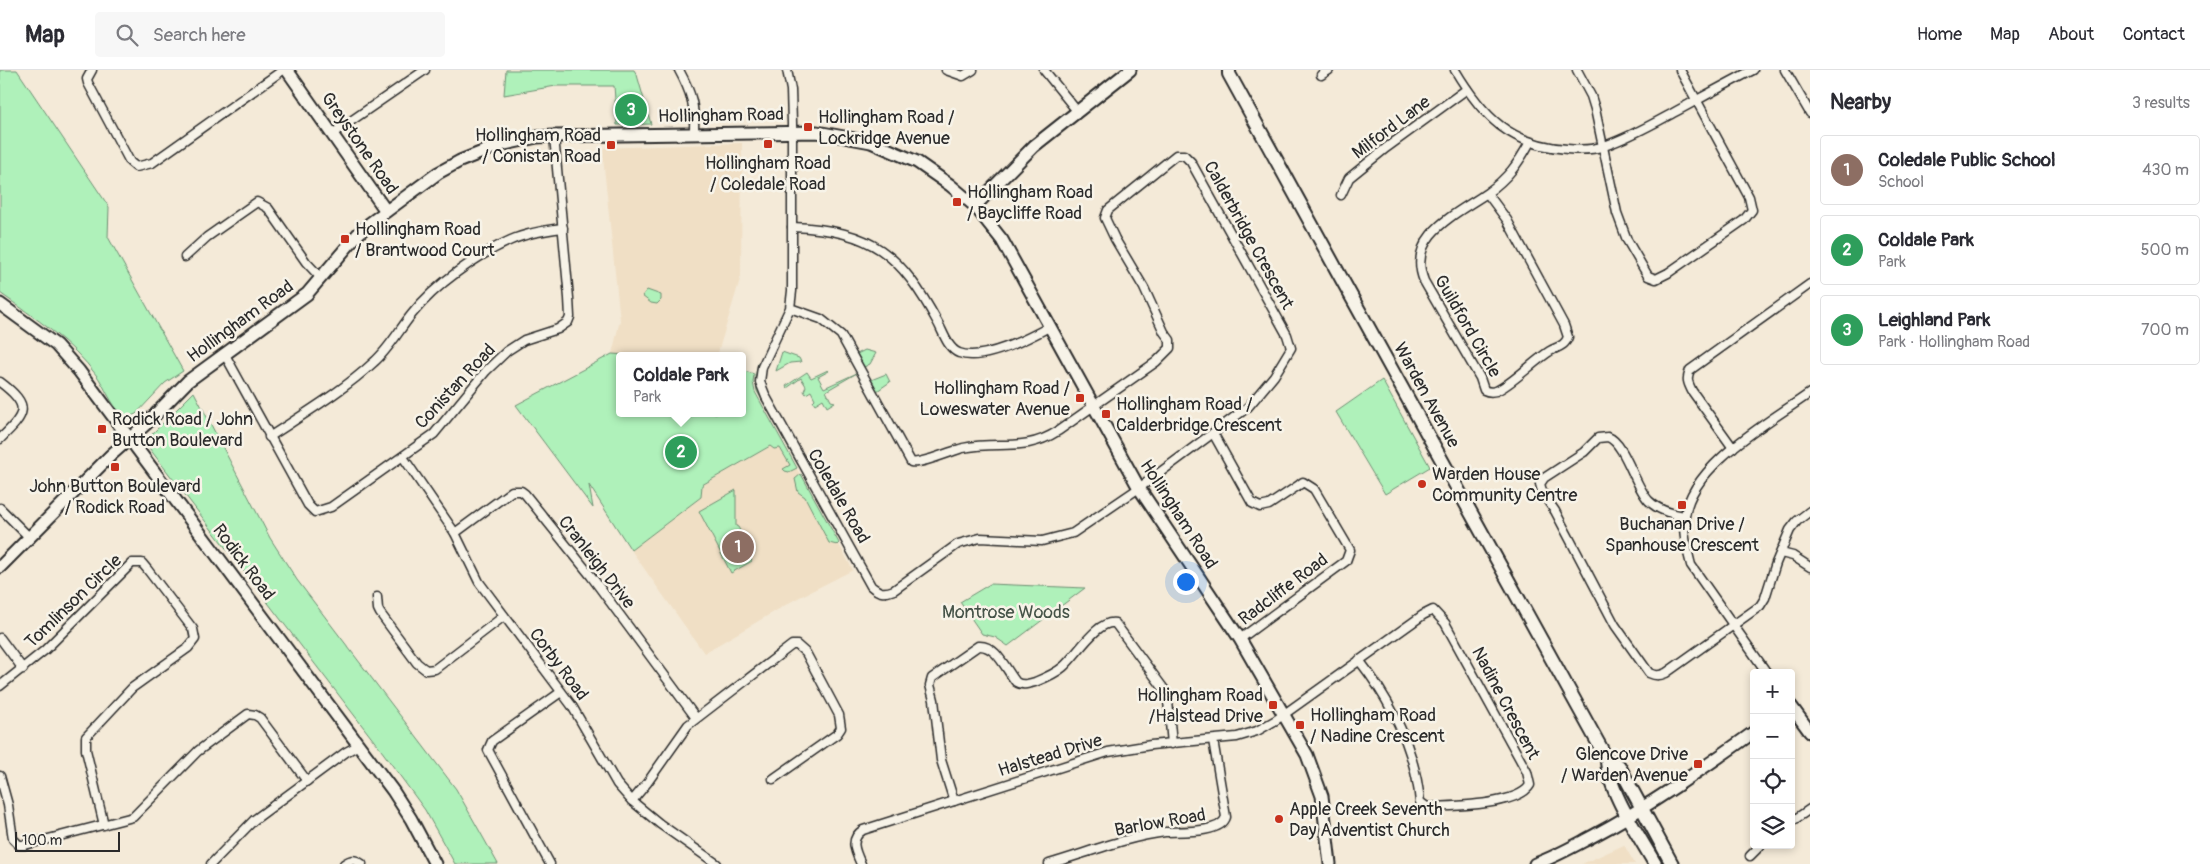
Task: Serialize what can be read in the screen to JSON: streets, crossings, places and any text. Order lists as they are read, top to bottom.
{
  "streets": {
    "main road": ["Warden Avenue"],
    "street": [
      "Hollingham Road",
      "Milford Lane",
      "Greystone Road",
      "Calderbridge Crescent",
      "Guildford Circle",
      "Conistan Road",
      "Coledale Road",
      "Rodick Road",
      "Cranleigh Drive",
      "Radcliffe Road",
      "Tomlinson Circle",
      "Corby Road",
      "Nadine Crescent",
      "Halstead Drive",
      "Barlow Road"
    ]
  },
  "crossings": [
    ["Hollingham Road", "Greystone Road"],
    ["Hollingham Road", "Calderbridge Crescent"],
    ["Hollingham Road", "Conistan Road"],
    ["Hollingham Road", "Coledale Road"],
    ["Hollingham Road", "Rodick Road"],
    ["Hollingham Road", "Radcliffe Road"],
    ["Hollingham Road", "Nadine Crescent"],
    ["Hollingham Road", "Halstead Drive"],
    ["Calderbridge Crescent", "Coledale Road"],
    ["Calderbridge Crescent", "Radcliffe Road"],
    ["Conistan Road", "Corby Road"],
    ["Cranleigh Drive", "Corby Road"],
    ["Nadine Crescent", "Halstead Drive"],
    ["Halstead Drive", "Barlow Road"]
  ],
  "parks": ["Montrose Woods"],
  "places": {
    "transit": [
      "Hollingham Road / Lockridge Avenue",
      "Hollingham Road / Coledale Road",
      "Hollingham Road / Conistan Road",
      "Hollingham Road / Baycliffe Road",
      "Hollingham Road / Brantwood Court",
      "Hollingham Road / Loweswater Avenue",
      "Hollingham Road / Calderbridge Crescent",
      "Rodick Road / John Button Boulevard",
      "John Button Boulevard / Rodick Road",
      "Buchanan Drive / Spanhouse Crescent",
      "Hollingham Road /Halstead Drive",
      "Hollingham Road / Nadine Crescent",
      "Glencove Drive / Warden Avenue"
    ],
    "other": ["Warden House Community Centre", "Apple Creek Seventh Day Adventist Church"]
  },
  "scale_bar": "100 m",
  "page": {
    "header": "Map",
    "search": "Search here",
    "nav": [
      "Home",
      "Map",
      "About",
      "Contact"
    ],
    "heading": ["Nearby", "3 results"],
    "pins": ["3", "2", "1"],
    "list": [
      {
        "mark": "1",
        "name": "Coledale Public School",
        "note": "School",
        "value": "430 m"
      },
      {
        "mark": "2",
        "name": "Coldale Park",
        "note": "Park",
        "value": "500 m"
      },
      {
        "mark": "3",
        "name": "Leighland Park",
        "note": "Park · Hollingham Road",
        "value": "700 m"
      }
    ],
    "popup": ["Coldale Park", "Park"],
    "map_buttons": ["+", "−"],
    "scale": "100 m"
  }
}
